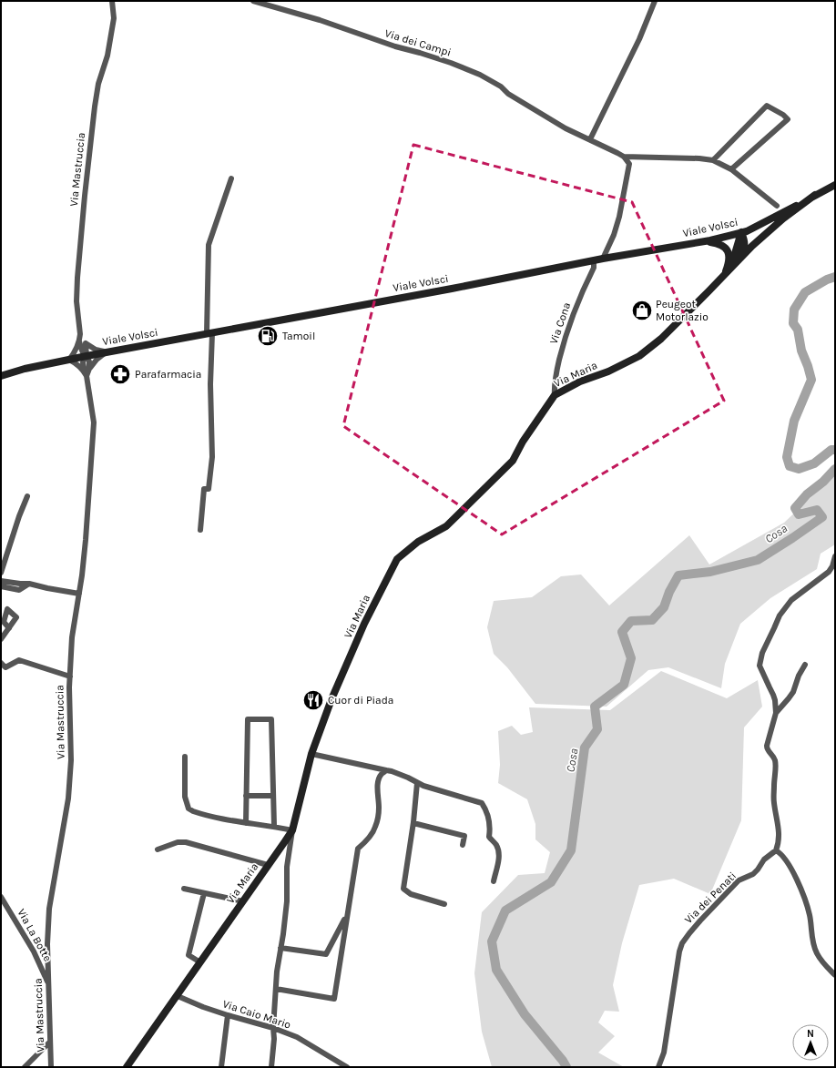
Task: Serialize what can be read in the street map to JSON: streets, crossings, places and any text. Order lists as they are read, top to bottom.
{
  "streets": {
    "street": [
      "Via dei Campi",
      "Via Mastruccia",
      "Viale Volsci",
      "Via Cona",
      "Via Maria",
      "Via dei Penati",
      "Via La Botte",
      "Via Caio Mario"
    ]
  },
  "crossings": [
    ["Via Mastruccia", "Viale Volsci"],
    ["Via Mastruccia", "Via La Botte"],
    ["Viale Volsci", "Via Cona"],
    ["Via Cona", "Via Maria"],
    ["Via Maria", "Via Caio Mario"]
  ],
  "water": ["Cosa"],
  "places": {
    "shop": ["Peugeot Motorlazio"],
    "fuel station": ["Tamoil"],
    "pharmacy": ["Parafarmacia"],
    "restaurant": ["Cuor di Piada"]
  },
  "north": "top"
}
